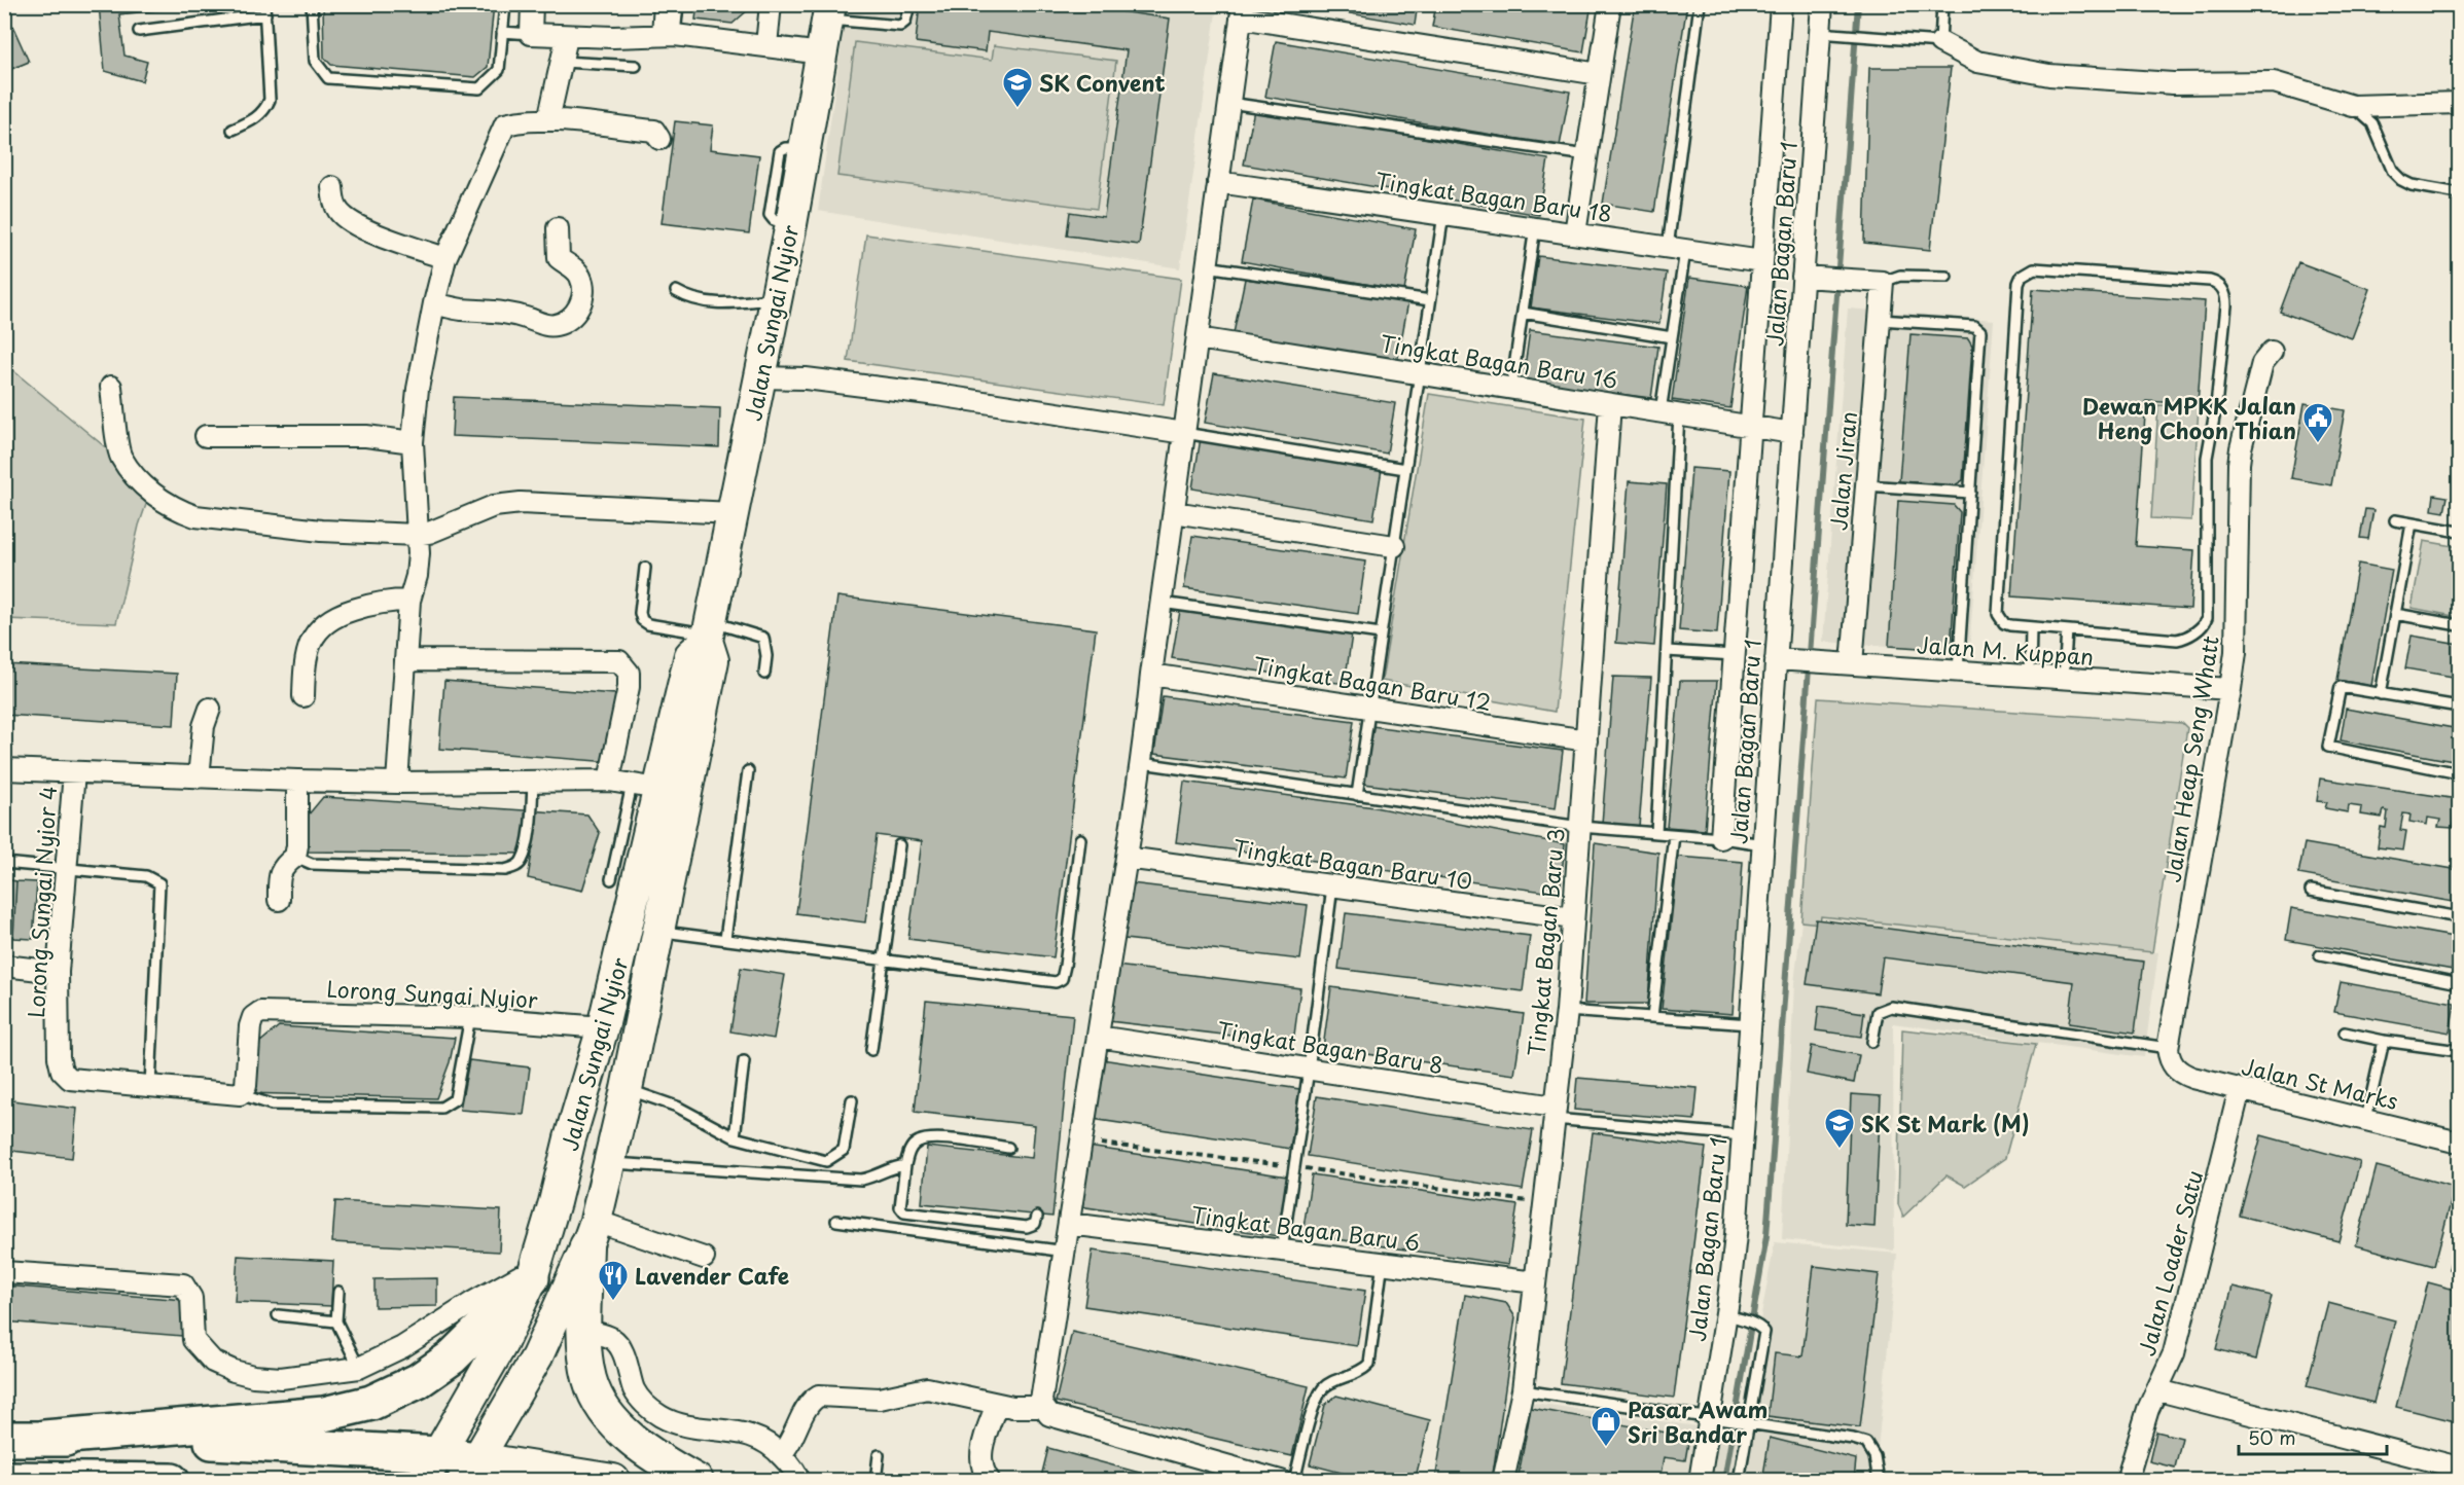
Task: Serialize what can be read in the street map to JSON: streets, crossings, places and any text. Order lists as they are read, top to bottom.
{
  "streets": {
    "main road": ["Jalan Sungai Nyior"],
    "street": [
      "Tingkat Bagan Baru 18",
      "Jalan Bagan Baru 1",
      "Tingkat Bagan Baru 16",
      "Jalan Jiran",
      "Jalan M. Kuppan",
      "Tingkat Bagan Baru 12",
      "Jalan Heap Seng Whatt",
      "Tingkat Bagan Baru 10",
      "Lorong Sungai Nyior 4",
      "Tingkat Bagan Baru 3",
      "Lorong Sungai Nyior",
      "Tingkat Bagan Baru 8",
      "Jalan St Marks",
      "Tingkat Bagan Baru 6",
      "Jalan Loader Satu"
    ]
  },
  "crossings": [
    ["Tingkat Bagan Baru 18", "Jalan Bagan Baru 1"],
    ["Jalan Bagan Baru 1", "Tingkat Bagan Baru 16"],
    ["Jalan Bagan Baru 1", "Jalan M. Kuppan"],
    ["Jalan Sungai Nyior", "Lorong Sungai Nyior"],
    ["Tingkat Bagan Baru 16", "Tingkat Bagan Baru 3"],
    ["Jalan Jiran", "Jalan M. Kuppan"],
    ["Jalan M. Kuppan", "Jalan Heap Seng Whatt"],
    ["Tingkat Bagan Baru 12", "Tingkat Bagan Baru 3"],
    ["Jalan Heap Seng Whatt", "Jalan St Marks"],
    ["Tingkat Bagan Baru 10", "Tingkat Bagan Baru 3"],
    ["Tingkat Bagan Baru 3", "Tingkat Bagan Baru 8"],
    ["Tingkat Bagan Baru 3", "Tingkat Bagan Baru 6"],
    ["Jalan St Marks", "Jalan Loader Satu"]
  ],
  "places": {
    "school or university": ["SK Convent", "SK St Mark (M)"],
    "public building": ["Dewan MPKK Jalan Heng Choon Thian"],
    "restaurant": ["Lavender Cafe"],
    "shop": ["Pasar Awam Sri Bandar"]
  },
  "scale_bar": "50 m"
}
